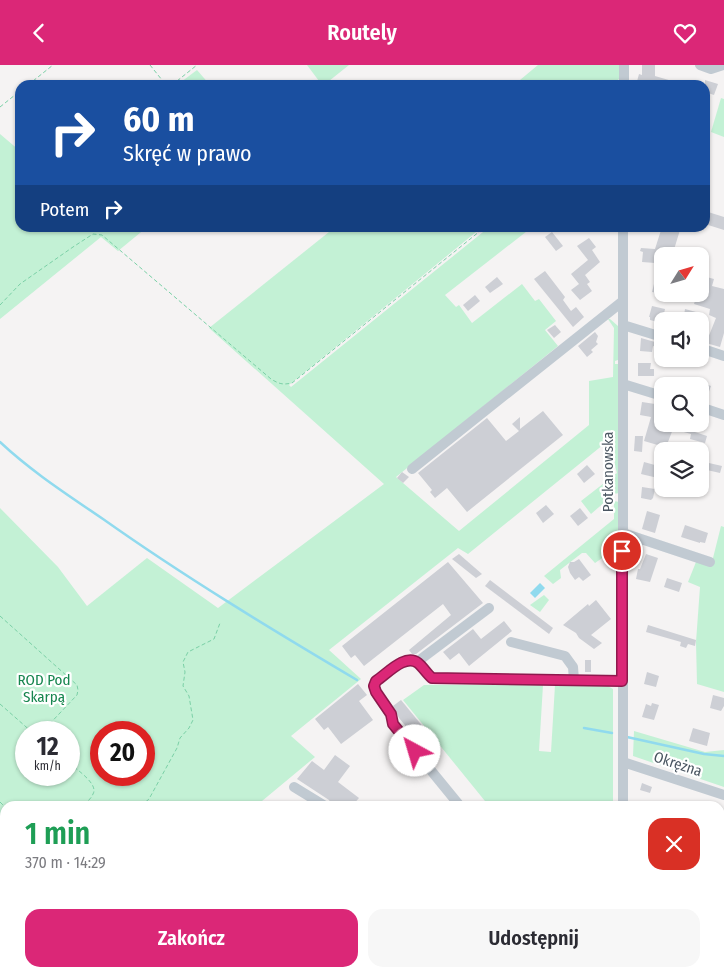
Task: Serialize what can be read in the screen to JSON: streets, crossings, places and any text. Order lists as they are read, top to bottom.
{
  "streets": {
    "street": ["Potkanowska", "Okrężna"]
  },
  "crossings": [
    ["Potkanowska", "Okrężna"]
  ],
  "parks": ["ROD Pod Skarpą"],
  "north": "top right",
  "page": {
    "header": "Routely",
    "turn": ["60 m", "Skręć w prawo"],
    "then": "Potem",
    "speed": "12 km/h",
    "limit": "20",
    "heading": ["1 min", "370 m · 14:29"],
    "buttons": ["Zakończ", "Udostępnij"]
  }
}
